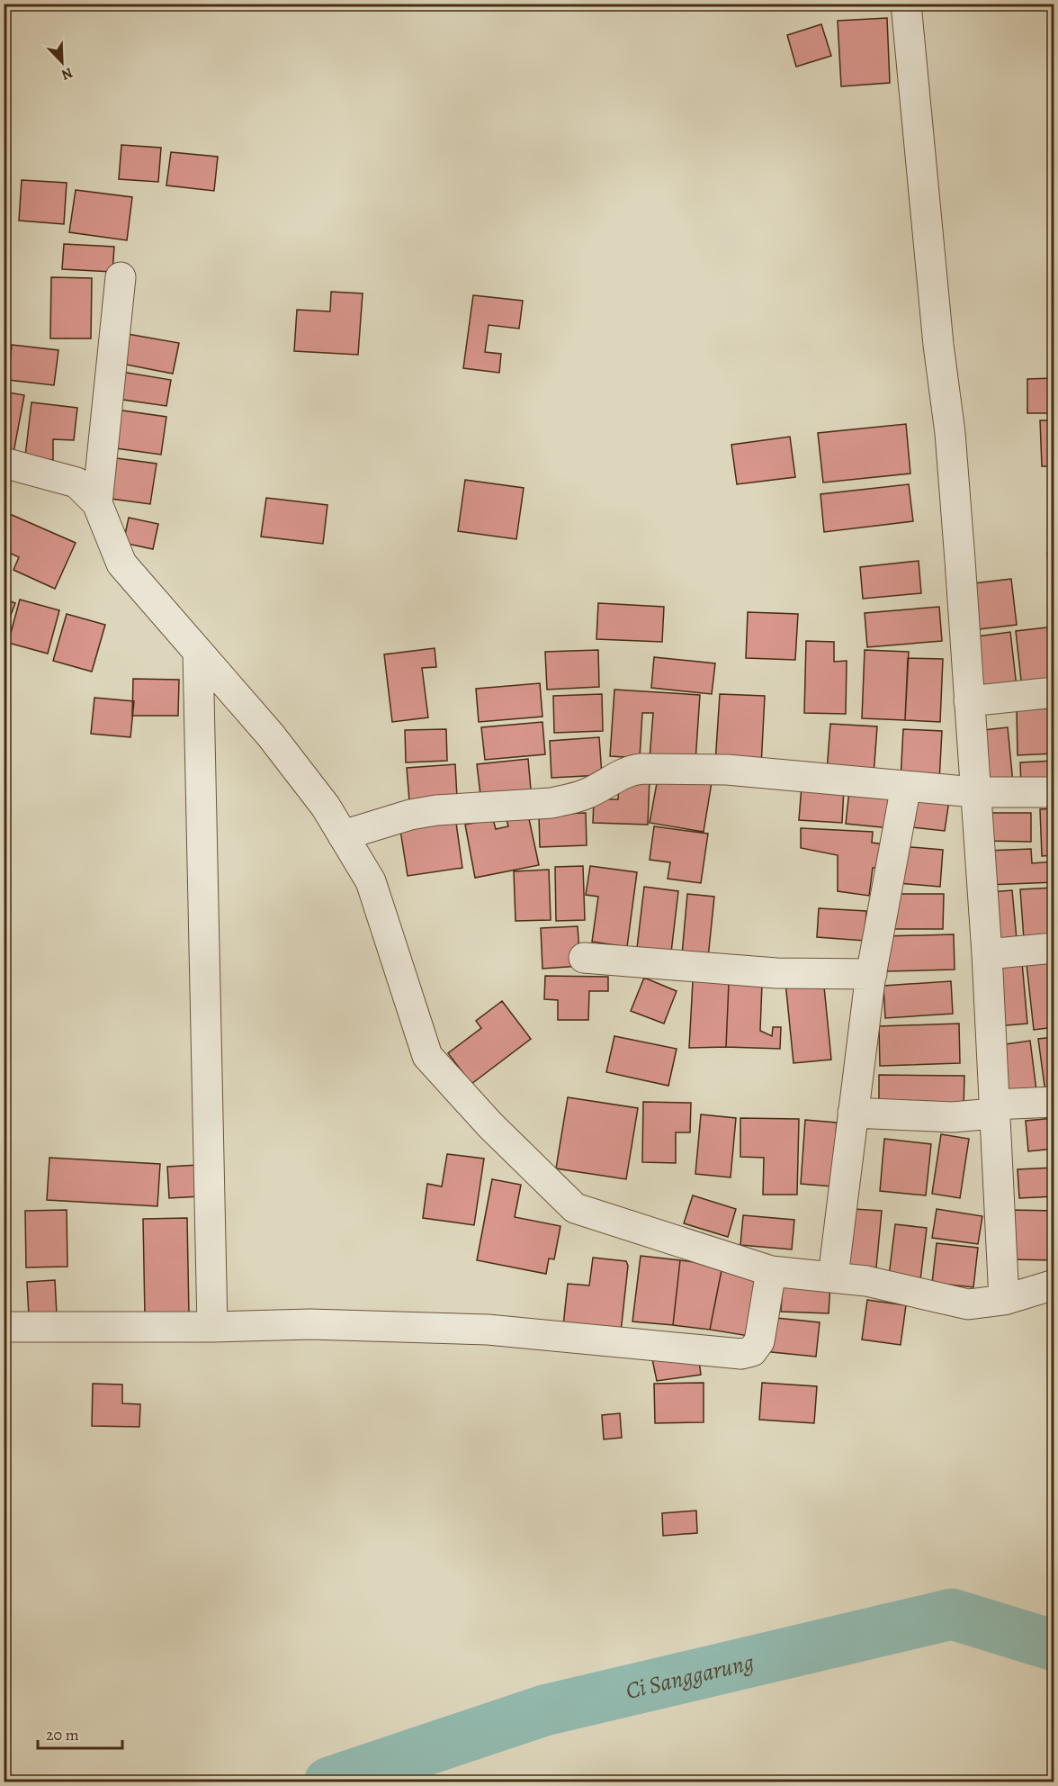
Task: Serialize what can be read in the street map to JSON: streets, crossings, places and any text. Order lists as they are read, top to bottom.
{
  "water": ["Ci Sanggarung"],
  "scale_bar": "20 m",
  "north": "bottom right"
}
